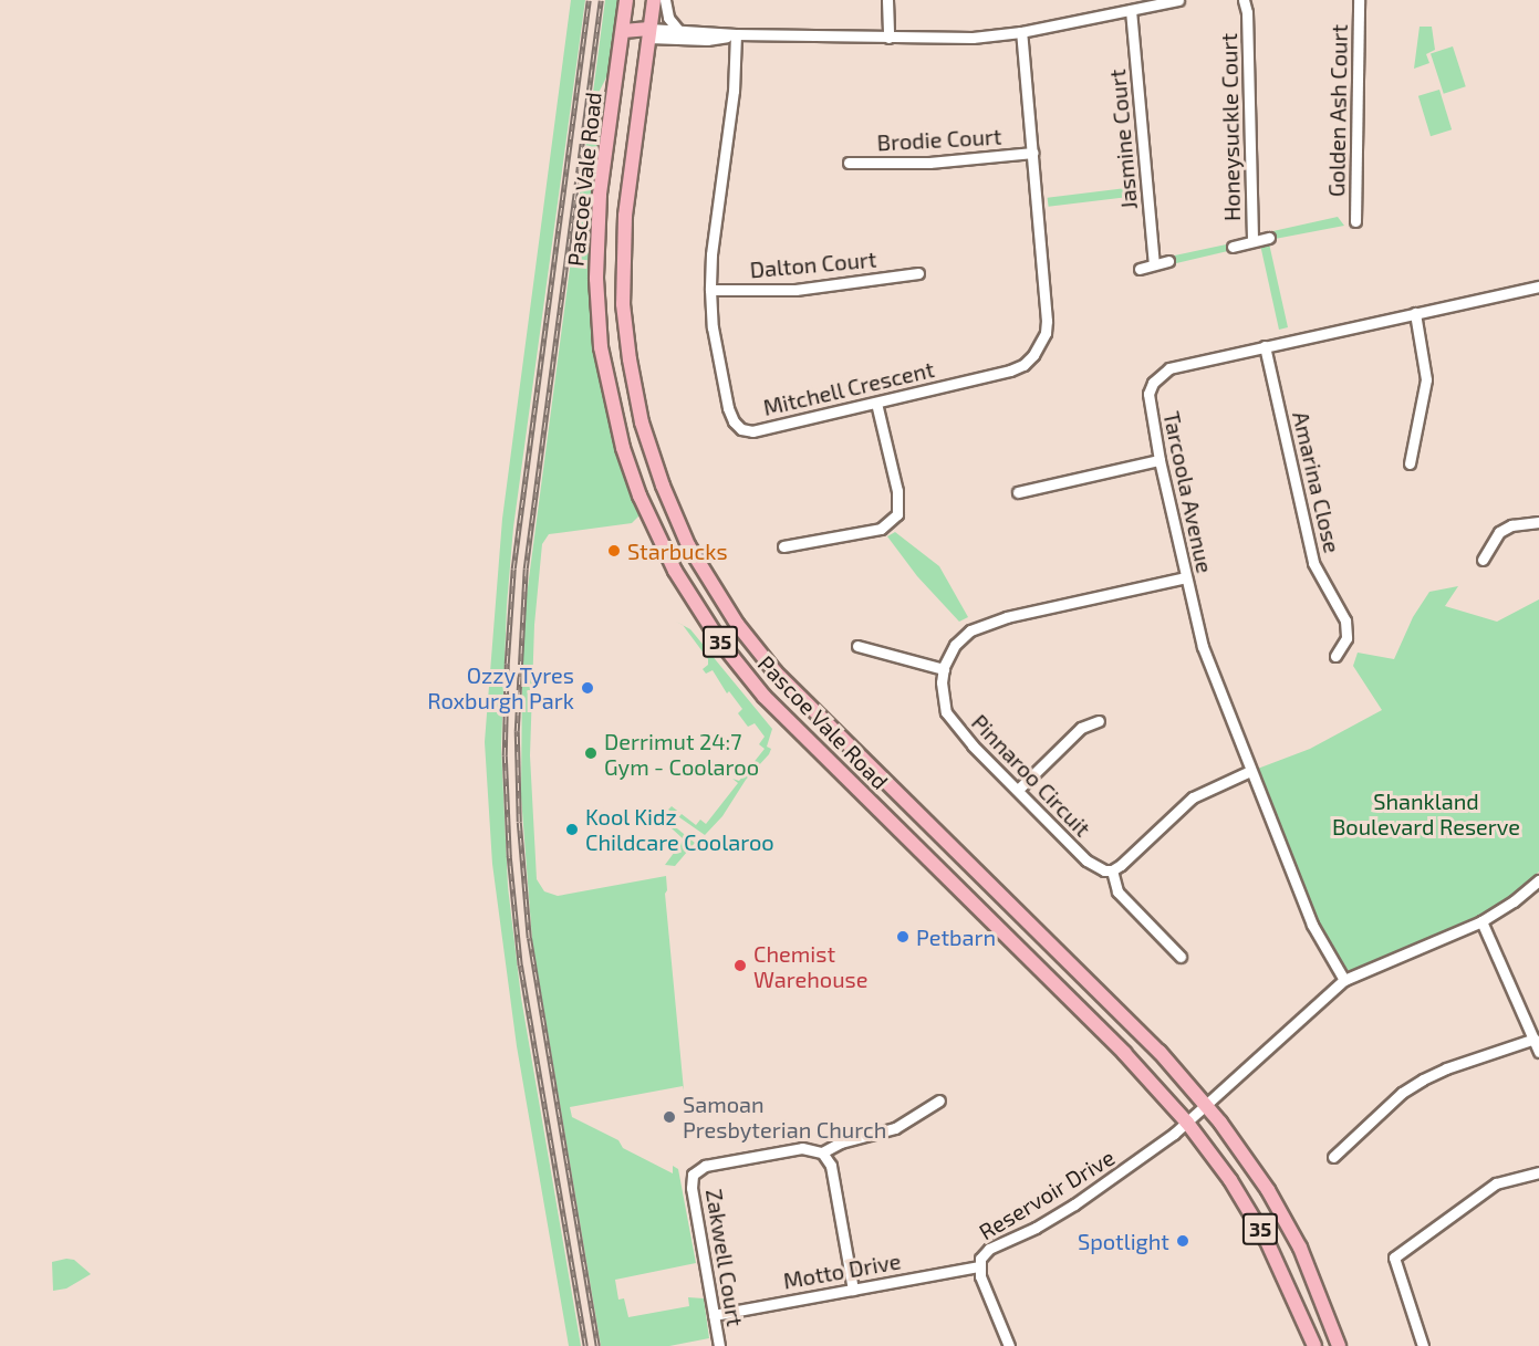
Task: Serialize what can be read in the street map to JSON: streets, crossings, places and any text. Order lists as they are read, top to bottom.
{
  "streets": {
    "main road": ["Pascoe Vale Road", "35"],
    "street": [
      "Golden Ash Court",
      "Honeysuckle Court",
      "Brodie Court",
      "Jasmine Court",
      "Dalton Court",
      "Mitchell Crescent",
      "Amarina Close",
      "Tarcoola Avenue",
      "Pinnaroo Circuit",
      "Reservoir Drive",
      "Zakwell Court",
      "Motto Drive"
    ]
  },
  "crossings": [
    ["Brodie Court", "Mitchell Crescent"],
    ["Pascoe Vale Road", "Reservoir Drive"],
    ["Dalton Court", "Mitchell Crescent"],
    ["Amarina Close", "Tarcoola Avenue"],
    ["Tarcoola Avenue", "Pinnaroo Circuit"],
    ["Tarcoola Avenue", "Reservoir Drive"],
    ["Reservoir Drive", "Motto Drive"],
    ["Zakwell Court", "Motto Drive"]
  ],
  "parks": ["Shankland Boulevard Reserve"],
  "places": [
    "Starbucks",
    "Ozzy Tyres Roxburgh Park",
    "Derrimut 24:7 Gym - Coolaroo",
    "Kool Kidz Childcare Coolaroo",
    "Petbarn",
    "Chemist Warehouse",
    "Samoan Presbyterian Church",
    "Spotlight"
  ]
}
